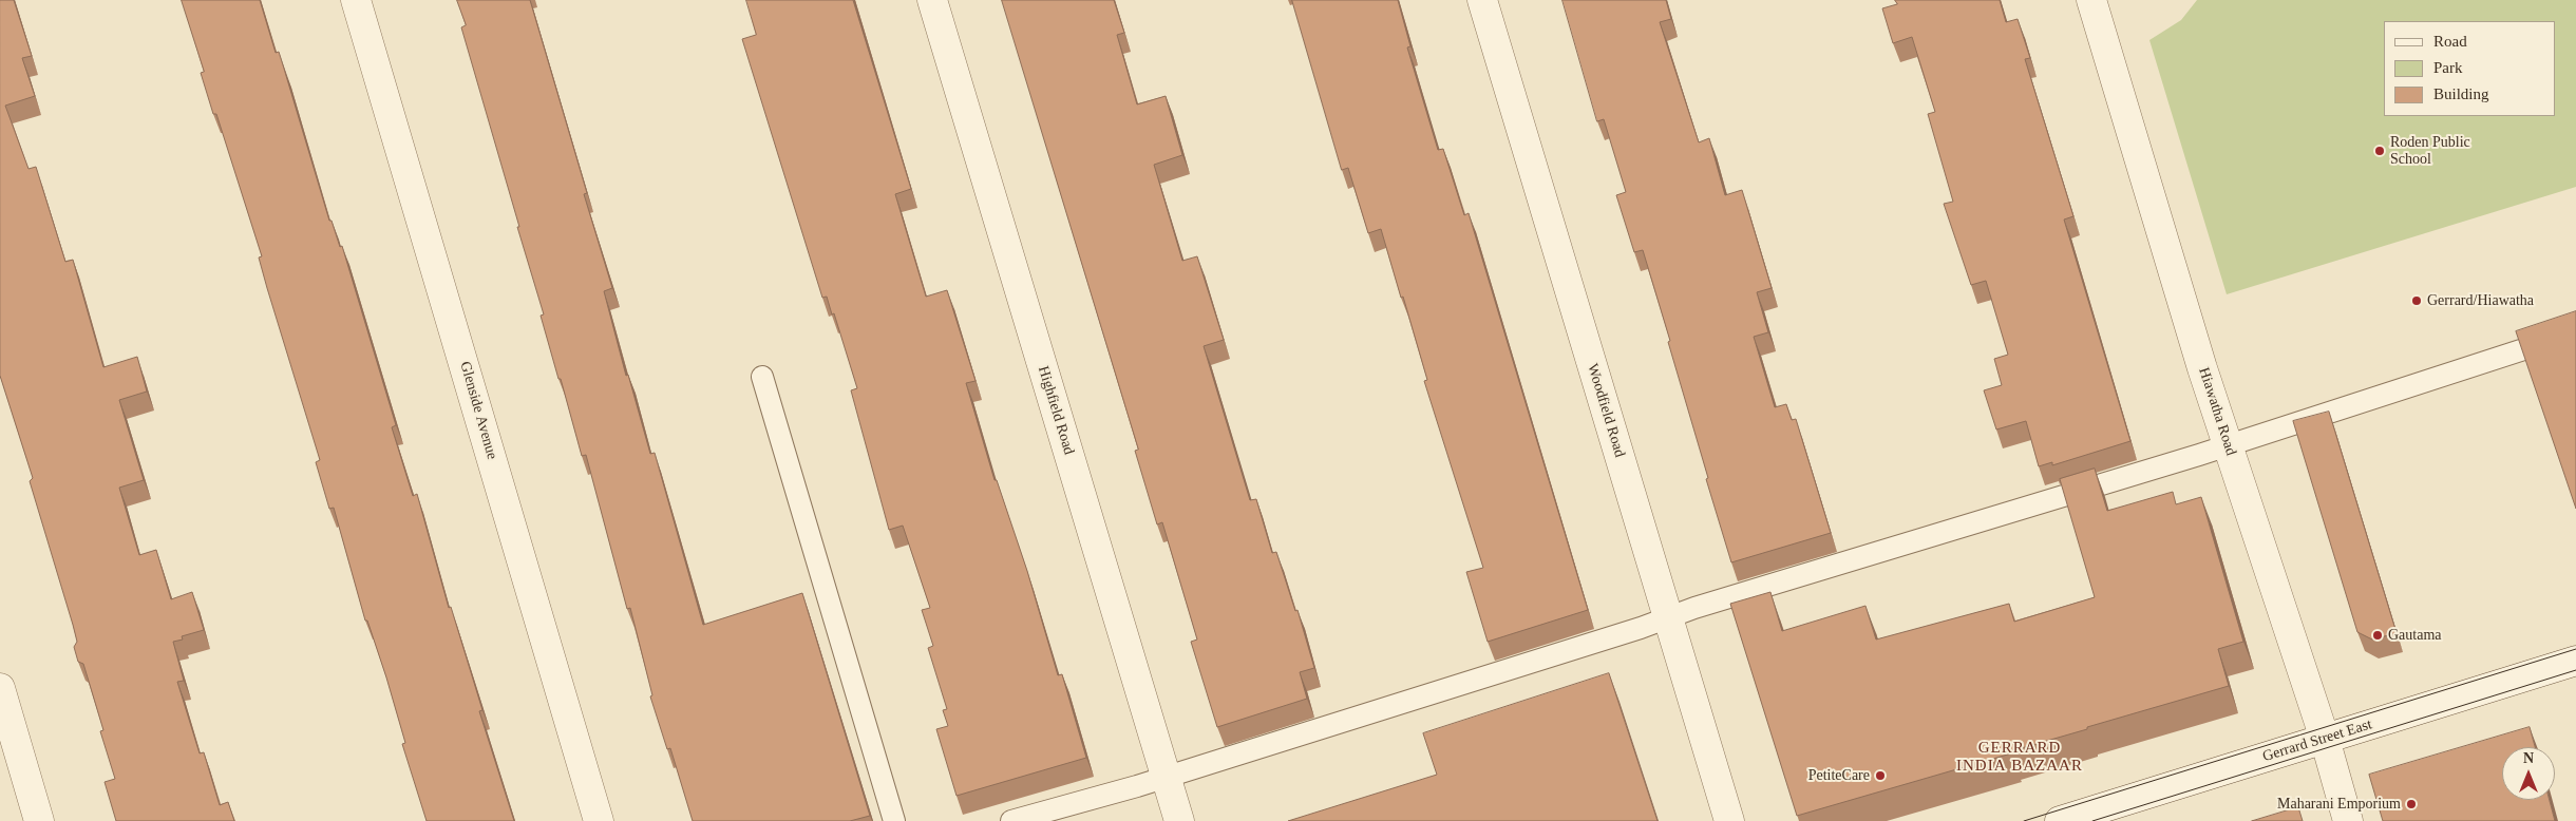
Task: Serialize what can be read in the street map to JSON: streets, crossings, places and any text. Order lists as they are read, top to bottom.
{
  "streets": {
    "street": [
      "Glenside Avenue",
      "Highfield Road",
      "Woodfield Road",
      "Hiawatha Road",
      "Gerrard Street East"
    ]
  },
  "crossings": [
    ["Hiawatha Road", "Gerrard Street East"]
  ],
  "districts": ["GERRARD INDIA BAZAAR"],
  "places": [
    "Roden Public School",
    "Gerrard/Hiawatha",
    "Gautama",
    "PetiteCare",
    "Maharani Emporium"
  ],
  "legend": ["Road", "Park", "Building"],
  "north": "top"
}
